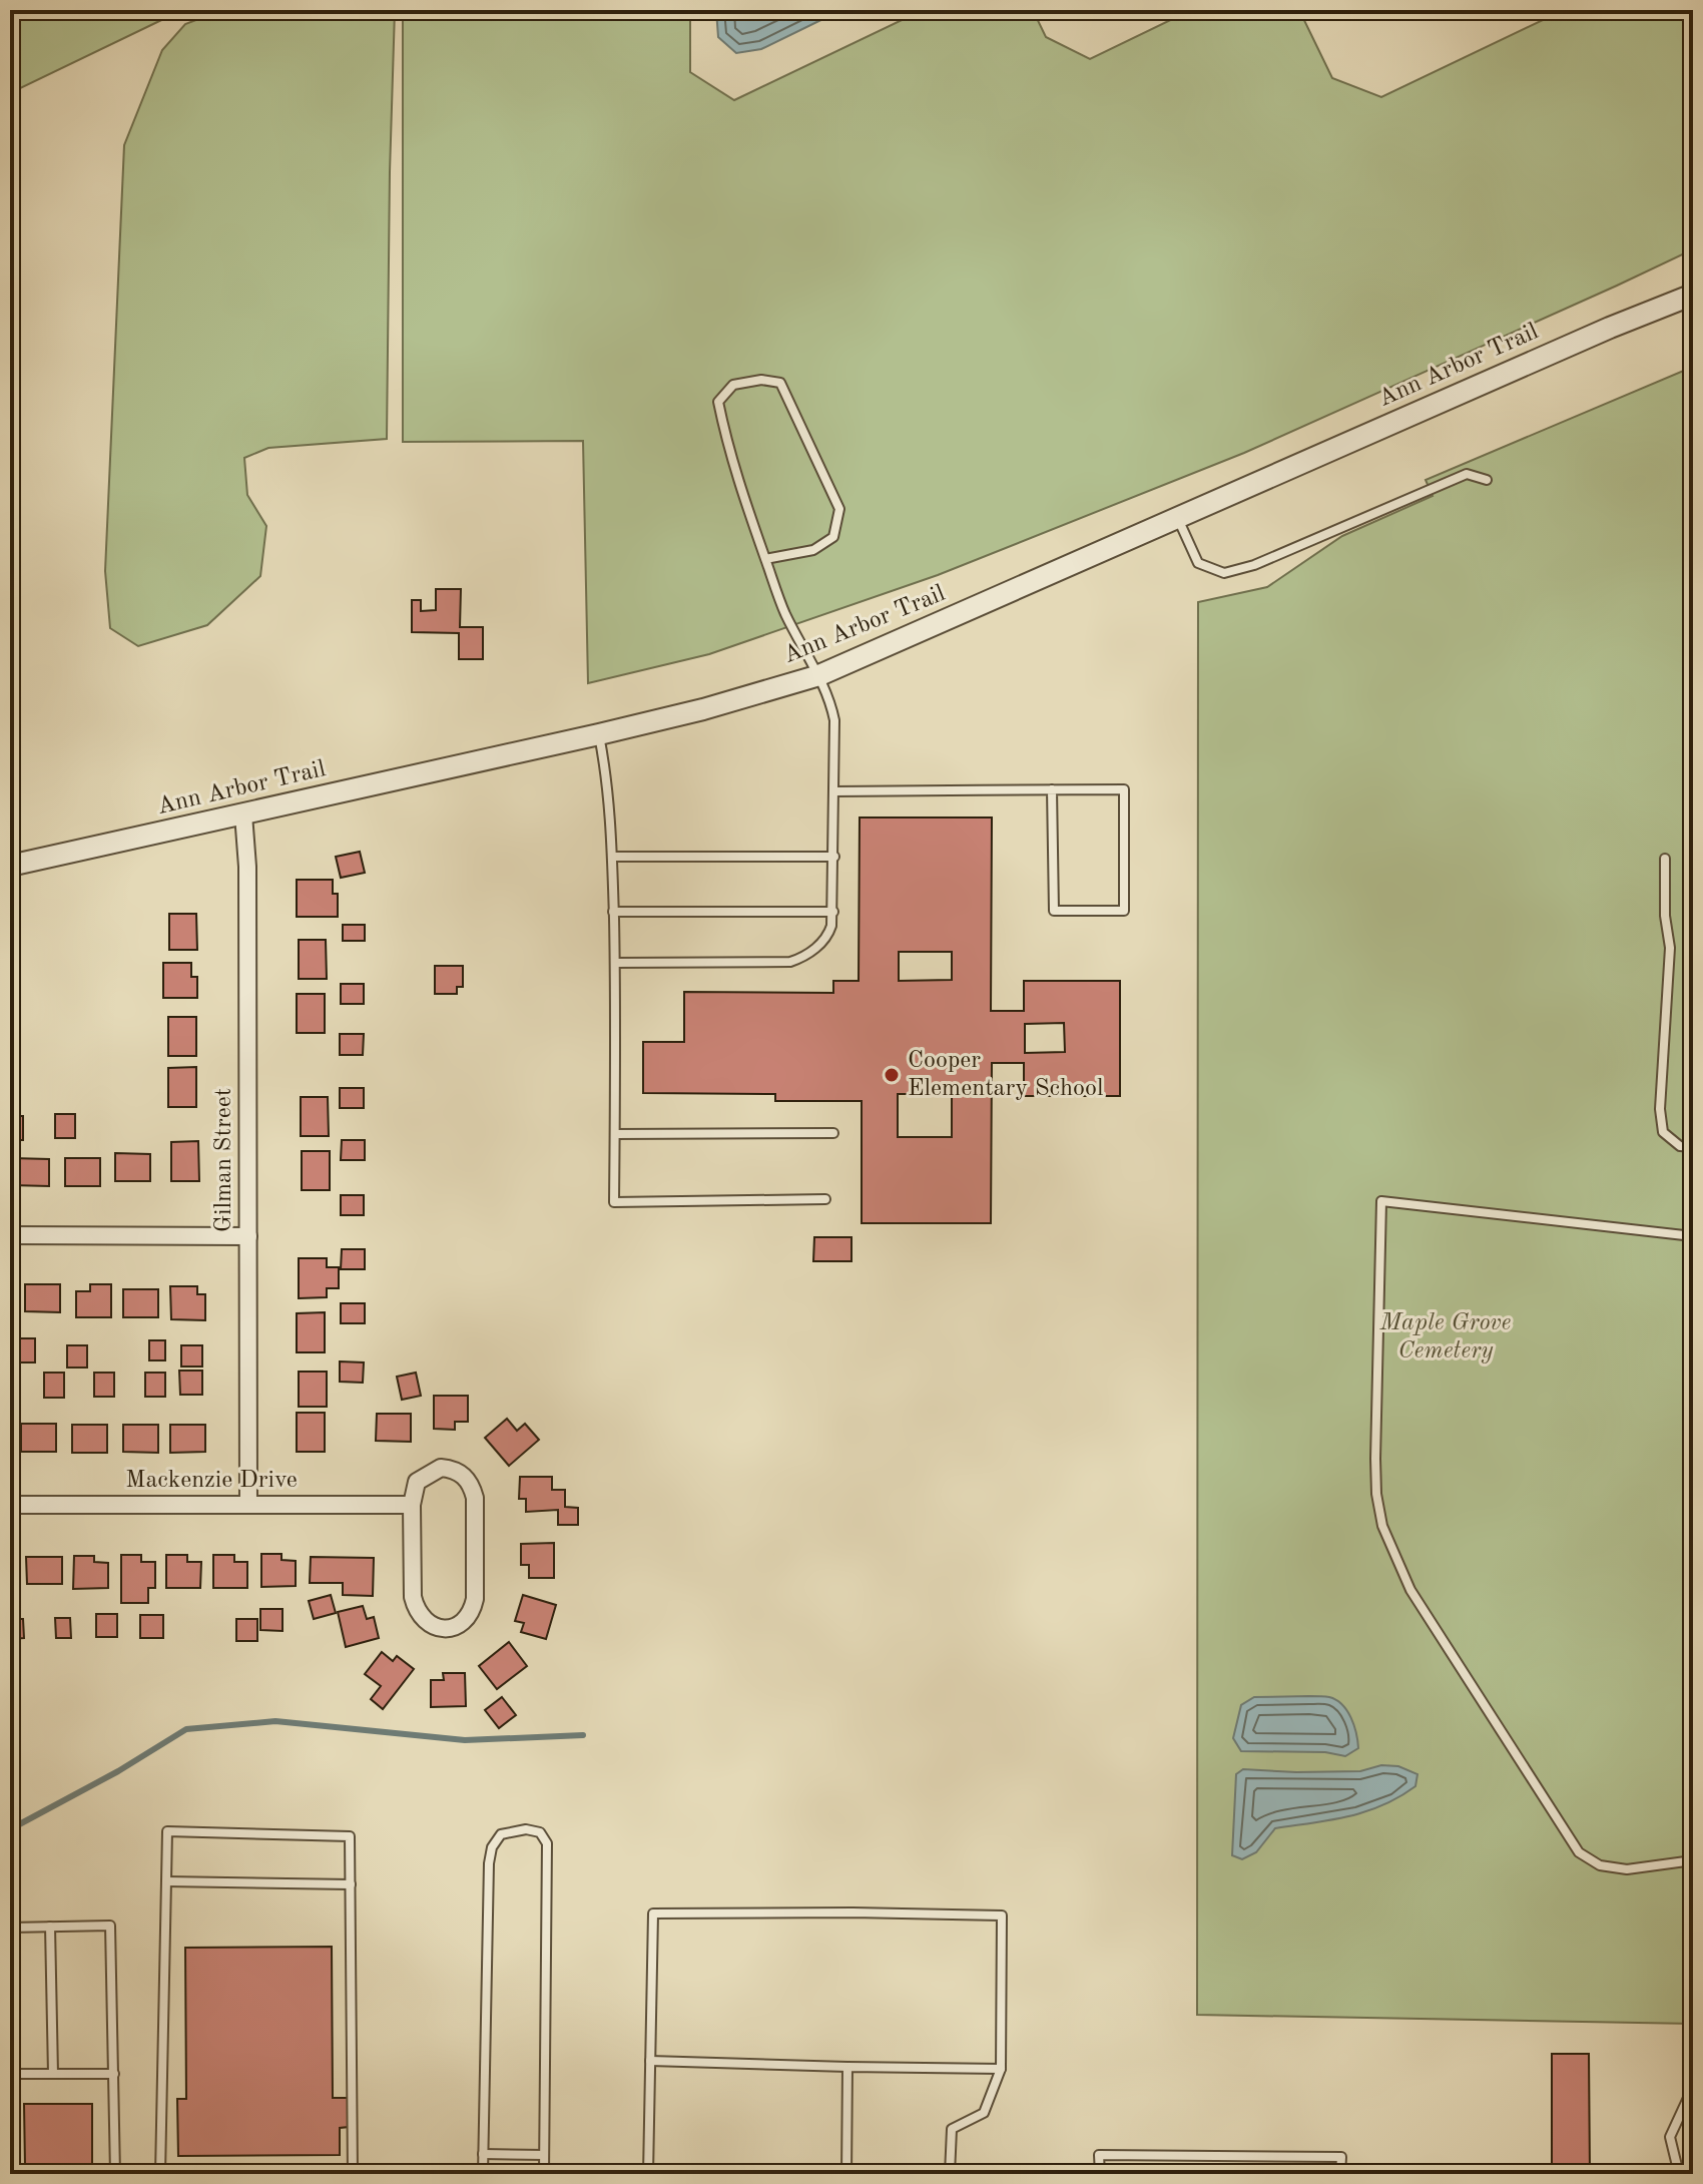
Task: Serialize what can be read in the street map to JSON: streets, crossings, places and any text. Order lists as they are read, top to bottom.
{
  "streets": {
    "street": ["Ann Arbor Trail", "Gilman Street", "Mackenzie Drive"]
  },
  "crossings": [
    ["Ann Arbor Trail", "Gilman Street"],
    ["Gilman Street", "Mackenzie Drive"]
  ],
  "parks": ["Maple Grove Cemetery"],
  "places": ["Cooper Elementary School"]
}
